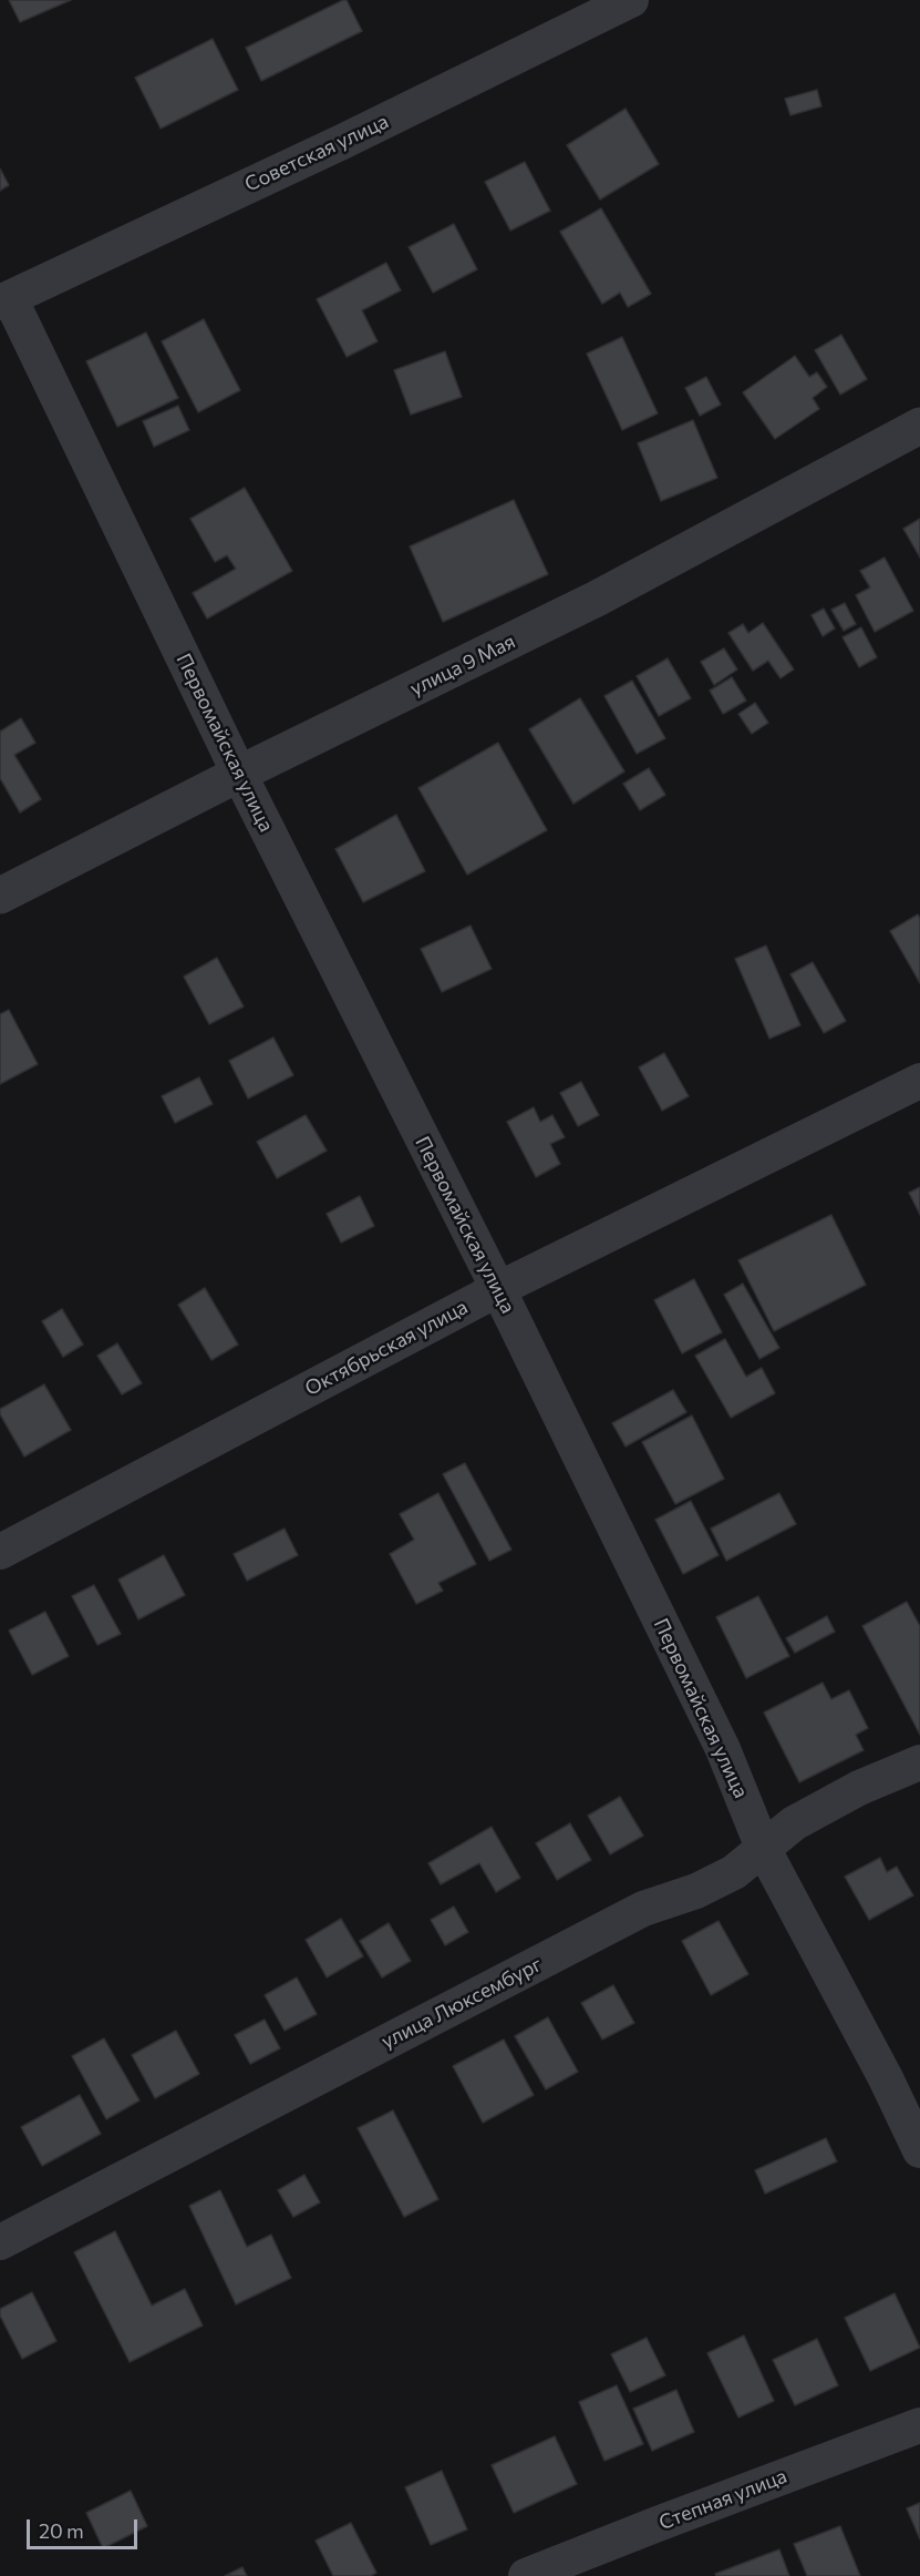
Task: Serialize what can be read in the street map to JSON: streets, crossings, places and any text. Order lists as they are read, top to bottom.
{
  "streets": {
    "street": [
      "Советская улица",
      "улица 9 Мая",
      "Первомайская улица",
      "Октябрьская улица",
      "улица Люксембург",
      "Степная улица"
    ]
  },
  "crossings": [
    ["Советская улица", "Первомайская улица"],
    ["улица 9 Мая", "Первомайская улица"],
    ["Первомайская улица", "Октябрьская улица"],
    ["Первомайская улица", "улица Люксембург"]
  ],
  "scale_bar": "20 m"
}
